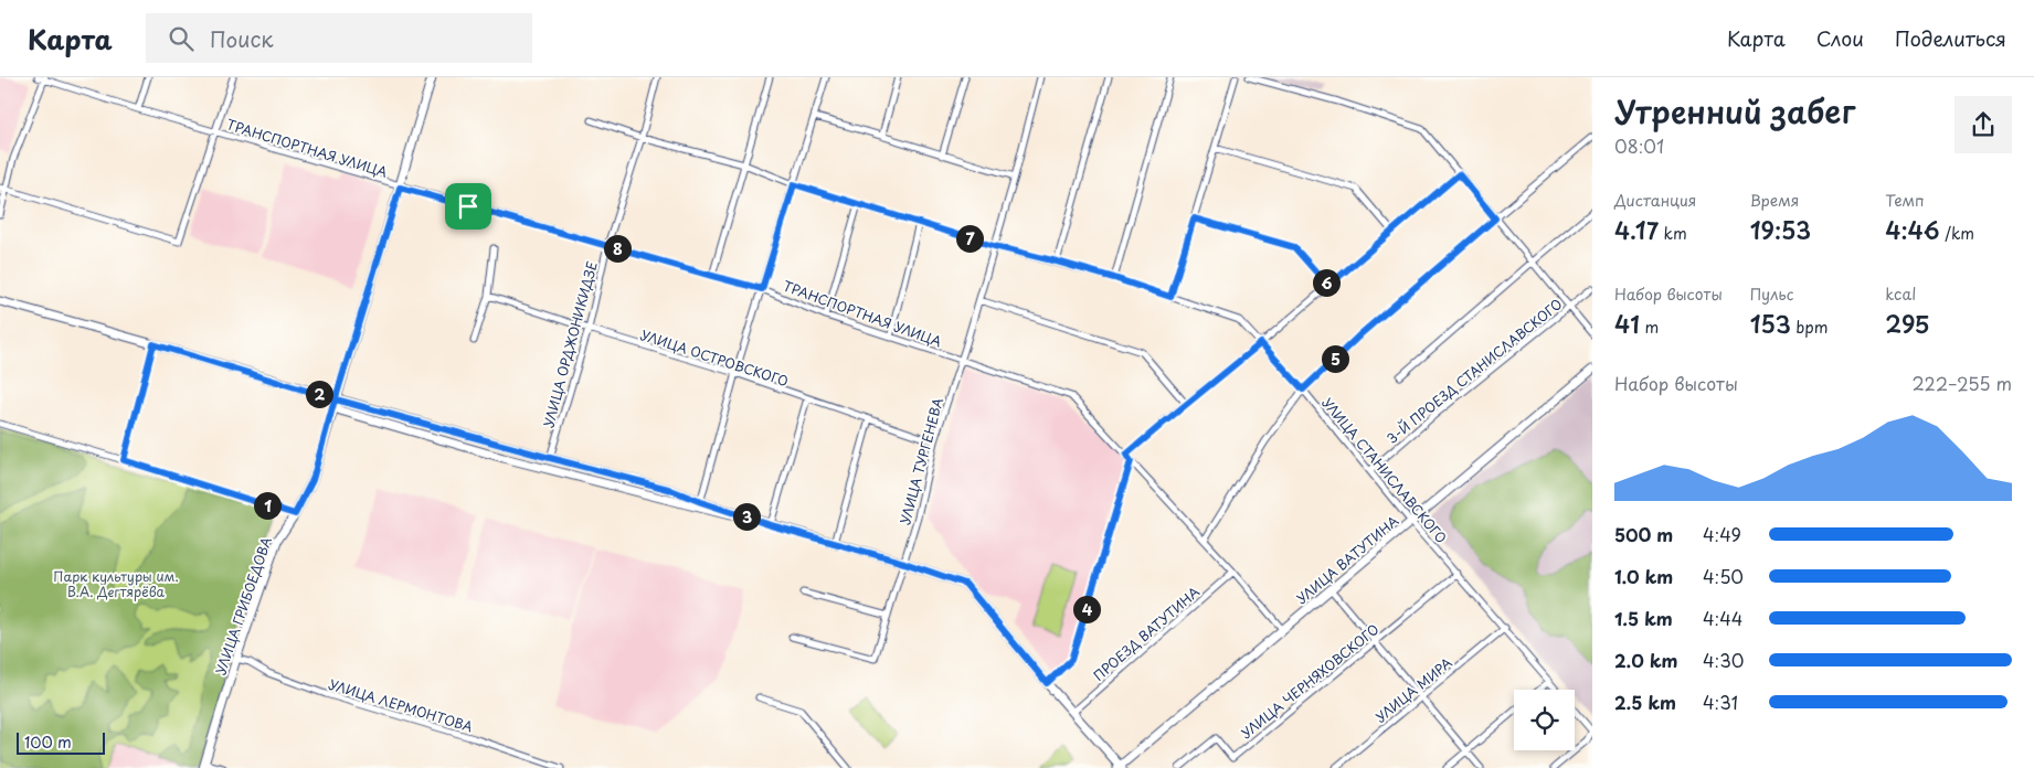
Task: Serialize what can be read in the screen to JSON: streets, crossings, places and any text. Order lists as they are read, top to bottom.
{
  "streets": {
    "street": [
      "ТРАНСПОРТНАЯ УЛИЦА",
      "УЛИЦА ОРДЖОНИКИДЗЕ",
      "УЛИЦА ОСТРОВСКОГО",
      "3-Й ПРОЕЗД СТАНИСЛАВСКОГО",
      "УЛИЦА ТУРГЕНЕВА",
      "УЛИЦА СТАНИСЛАВСКОГО",
      "УЛИЦА ВАТУТИНА",
      "УЛИЦА ГРИБОЕДОВА",
      "ПРОЕЗД ВАТУТИНА",
      "УЛИЦА ЧЕРНЯХОВСКОГО",
      "УЛИЦА МИРА",
      "УЛИЦА ЛЕРМОНТОВА"
    ]
  },
  "crossings": [
    ["ТРАНСПОРТНАЯ УЛИЦА", "УЛИЦА ОРДЖОНИКИДЗЕ"],
    ["ТРАНСПОРТНАЯ УЛИЦА", "УЛИЦА ТУРГЕНЕВА"],
    ["ТРАНСПОРТНАЯ УЛИЦА", "УЛИЦА ВАТУТИНА"],
    ["ТРАНСПОРТНАЯ УЛИЦА", "УЛИЦА ГРИБОЕДОВА"],
    ["ТРАНСПОРТНАЯ УЛИЦА", "ПРОЕЗД ВАТУТИНА"],
    ["УЛИЦА ОРДЖОНИКИДЗЕ", "УЛИЦА ОСТРОВСКОГО"],
    ["УЛИЦА ОРДЖОНИКИДЗЕ", "УЛИЦА СТАНИСЛАВСКОГО"],
    ["УЛИЦА ОСТРОВСКОГО", "УЛИЦА ТУРГЕНЕВА"],
    ["3-Й ПРОЕЗД СТАНИСЛАВСКОГО", "УЛИЦА СТАНИСЛАВСКОГО"],
    ["УЛИЦА ТУРГЕНЕВА", "УЛИЦА СТАНИСЛАВСКОГО"],
    ["УЛИЦА СТАНИСЛАВСКОГО", "УЛИЦА ВАТУТИНА"],
    ["УЛИЦА СТАНИСЛАВСКОГО", "УЛИЦА ЧЕРНЯХОВСКОГО"],
    ["УЛИЦА СТАНИСЛАВСКОГО", "УЛИЦА МИРА"],
    ["УЛИЦА ГРИБОЕДОВА", "УЛИЦА ЛЕРМОНТОВА"]
  ],
  "parks": ["Парк культуры им. В.А. Дегтярёва"],
  "scale_bar": "100 m",
  "page": {
    "header": "Карта",
    "search": "Поиск",
    "nav": ["Карта", "Слои", "Поделиться"],
    "heading": ["Утренний забег", "08:01"],
    "stats": [
      ["Дистанция", "4.17 km"],
      ["Время", "19:53"],
      ["Темп", "4:46 /km"],
      ["Набор высоты", "41 m"],
      ["Пульс", "153 bpm"],
      ["kcal", "295"]
    ],
    "pins": [
      "7",
      "8",
      "6",
      "5",
      "2",
      "1",
      "3",
      "4"
    ],
    "chart": ["Набор высоты", "222–255 m"],
    "list": [
      {
        "name": "500 m",
        "note": "4:49"
      },
      {
        "name": "1.0 km",
        "note": "4:50"
      },
      {
        "name": "1.5 km",
        "note": "4:44"
      },
      {
        "name": "2.0 km",
        "note": "4:30"
      },
      {
        "name": "2.5 km",
        "note": "4:31"
      }
    ],
    "scale": "100 m"
  }
}
